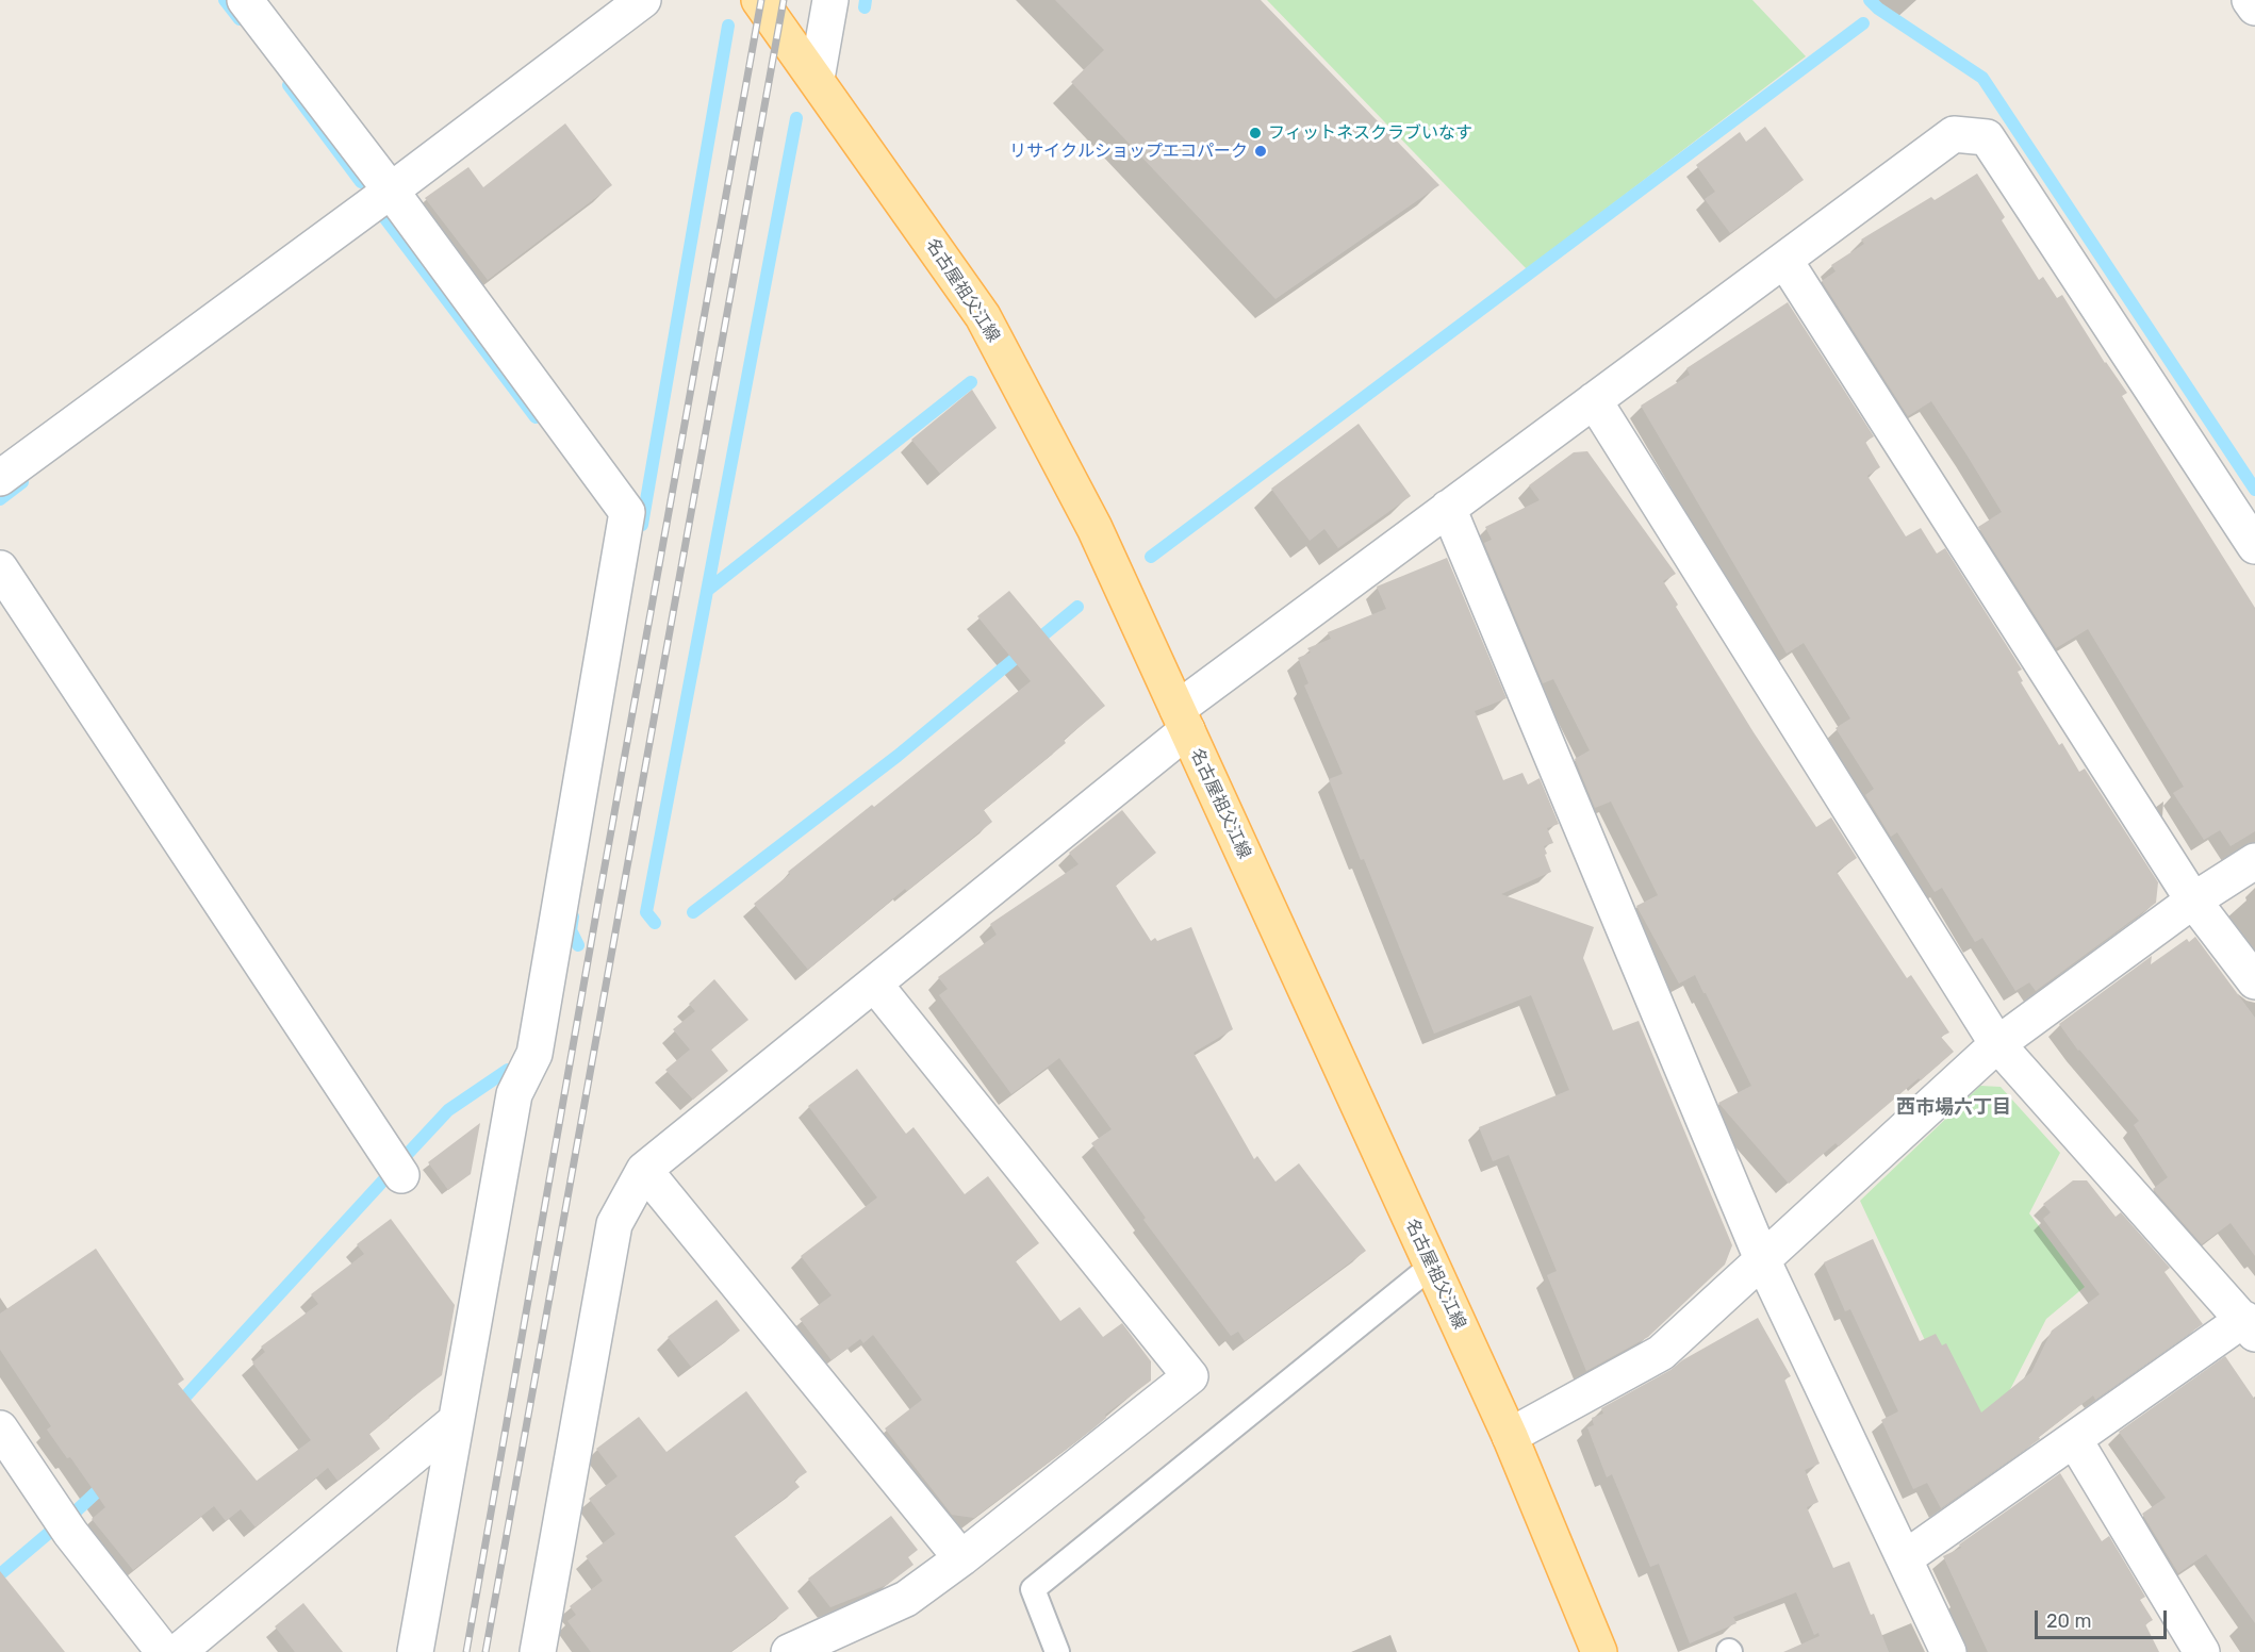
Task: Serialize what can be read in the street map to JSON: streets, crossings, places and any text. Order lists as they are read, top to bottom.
{
  "streets": {
    "main road": ["名古屋祖父江線"]
  },
  "districts": ["西市場六丁目"],
  "places": ["フィットネスクラブいなす", "リサイクルショップエコパーク"],
  "scale_bar": "20 m"
}
